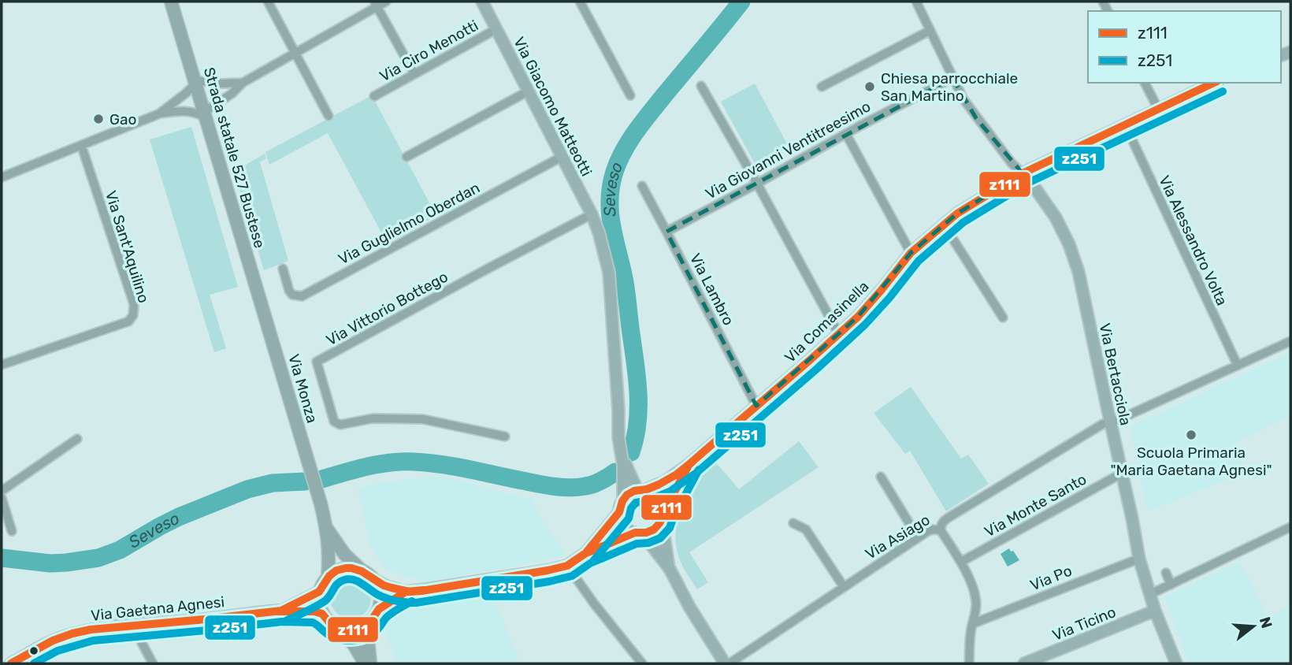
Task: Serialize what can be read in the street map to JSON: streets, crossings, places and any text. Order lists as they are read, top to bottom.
{
  "streets": {
    "main road": ["Strada statale 527 Bustese", "Via Monza"],
    "street": [
      "Via Ciro Menotti",
      "Via Giacomo Matteotti",
      "Via Giovanni Ventitreesimo",
      "Via Guglielmo Oberdan",
      "Via Alessandro Volta",
      "Via Sant'Aquilino",
      "Via Lambro",
      "Via Vittorio Bottego",
      "Via Comasinella",
      "Via Bertacciola",
      "Via Monte Santo",
      "Via Asiago",
      "Via Po",
      "Via Gaetana Agnesi",
      "Via Ticino"
    ]
  },
  "crossings": [
    ["Via Ciro Menotti", "Via Giacomo Matteotti"],
    ["Via Giacomo Matteotti", "Via Guglielmo Oberdan"],
    ["Via Giacomo Matteotti", "Via Vittorio Bottego"],
    ["Via Giacomo Matteotti", "Via Comasinella"],
    ["Via Giovanni Ventitreesimo", "Via Lambro"],
    ["Strada statale 527 Bustese", "Via Monza"],
    ["Via Alessandro Volta", "Via Comasinella"],
    ["Via Alessandro Volta", "Via Asiago"],
    ["Via Lambro", "Via Comasinella"],
    ["Via Comasinella", "Via Bertacciola"],
    ["Via Bertacciola", "Via Monte Santo"],
    ["Via Bertacciola", "Via Asiago"],
    ["Via Bertacciola", "Via Po"],
    ["Via Bertacciola", "Via Ticino"]
  ],
  "water": ["Seveso"],
  "places": ["Chiesa parrocchiale San Martino", "Gao", "Scuola Primaria \"Maria Gaetana Agnesi\""],
  "lines": ["transit line z111", "transit line z251"],
  "legend": ["z111", "z251"],
  "north": "right"
}
